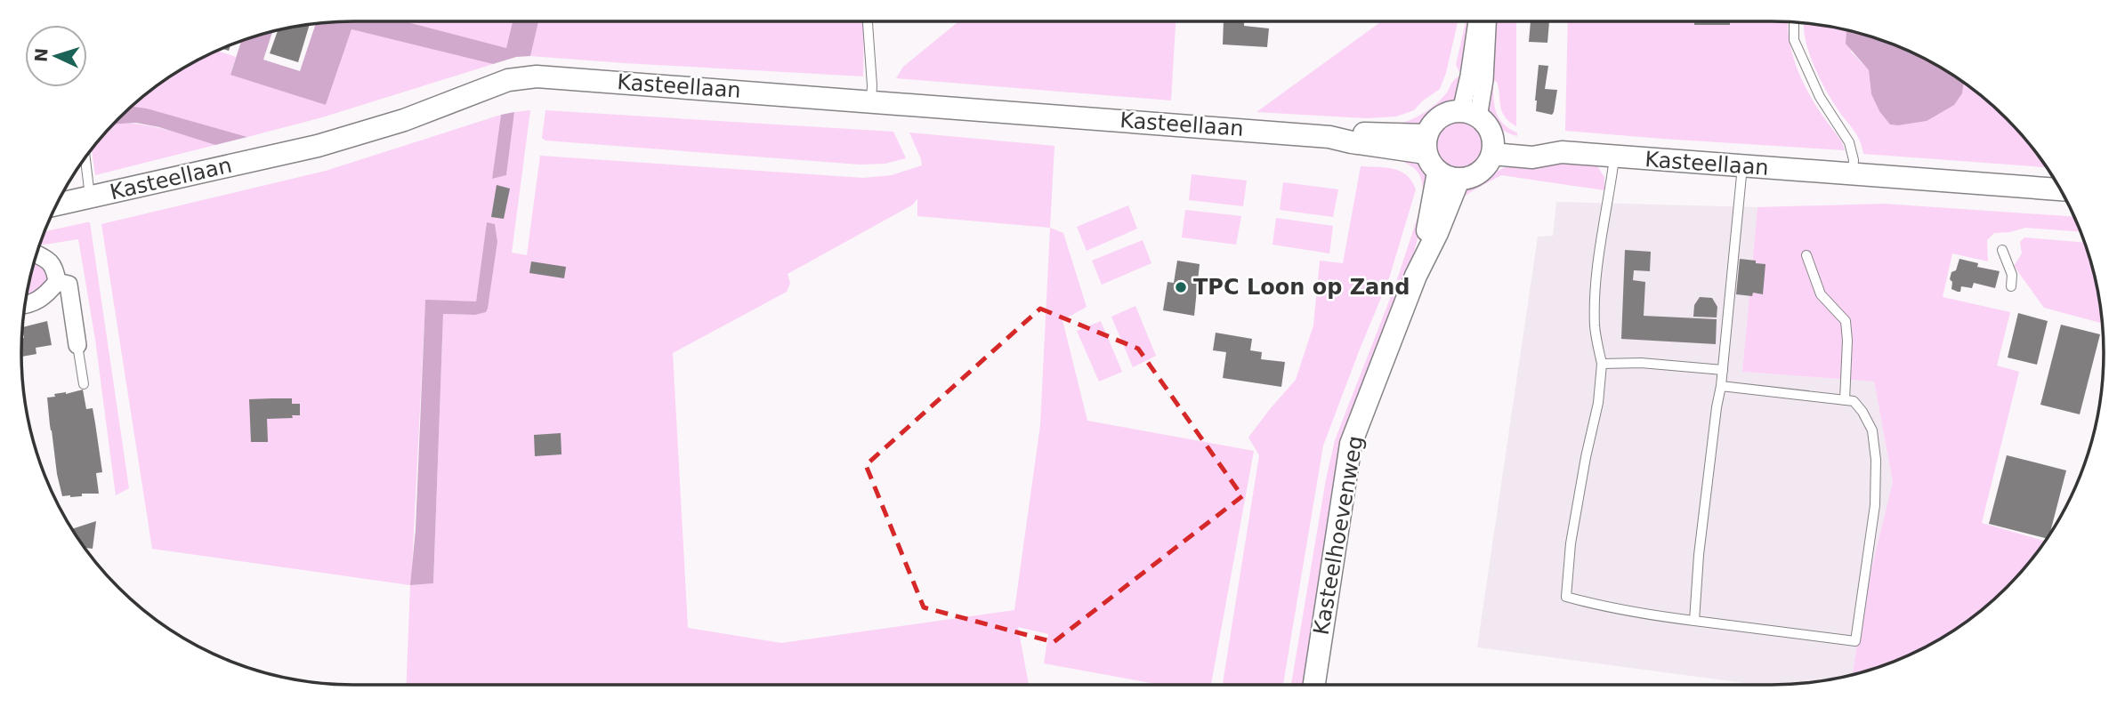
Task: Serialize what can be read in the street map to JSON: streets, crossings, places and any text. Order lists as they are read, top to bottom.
{
  "streets": {
    "street": ["Kasteellaan", "Kasteelhoevenweg"]
  },
  "crossings": [
    ["Kasteellaan", "Kasteelhoevenweg"]
  ],
  "places": ["TPC Loon op Zand"],
  "north": "left"
}
